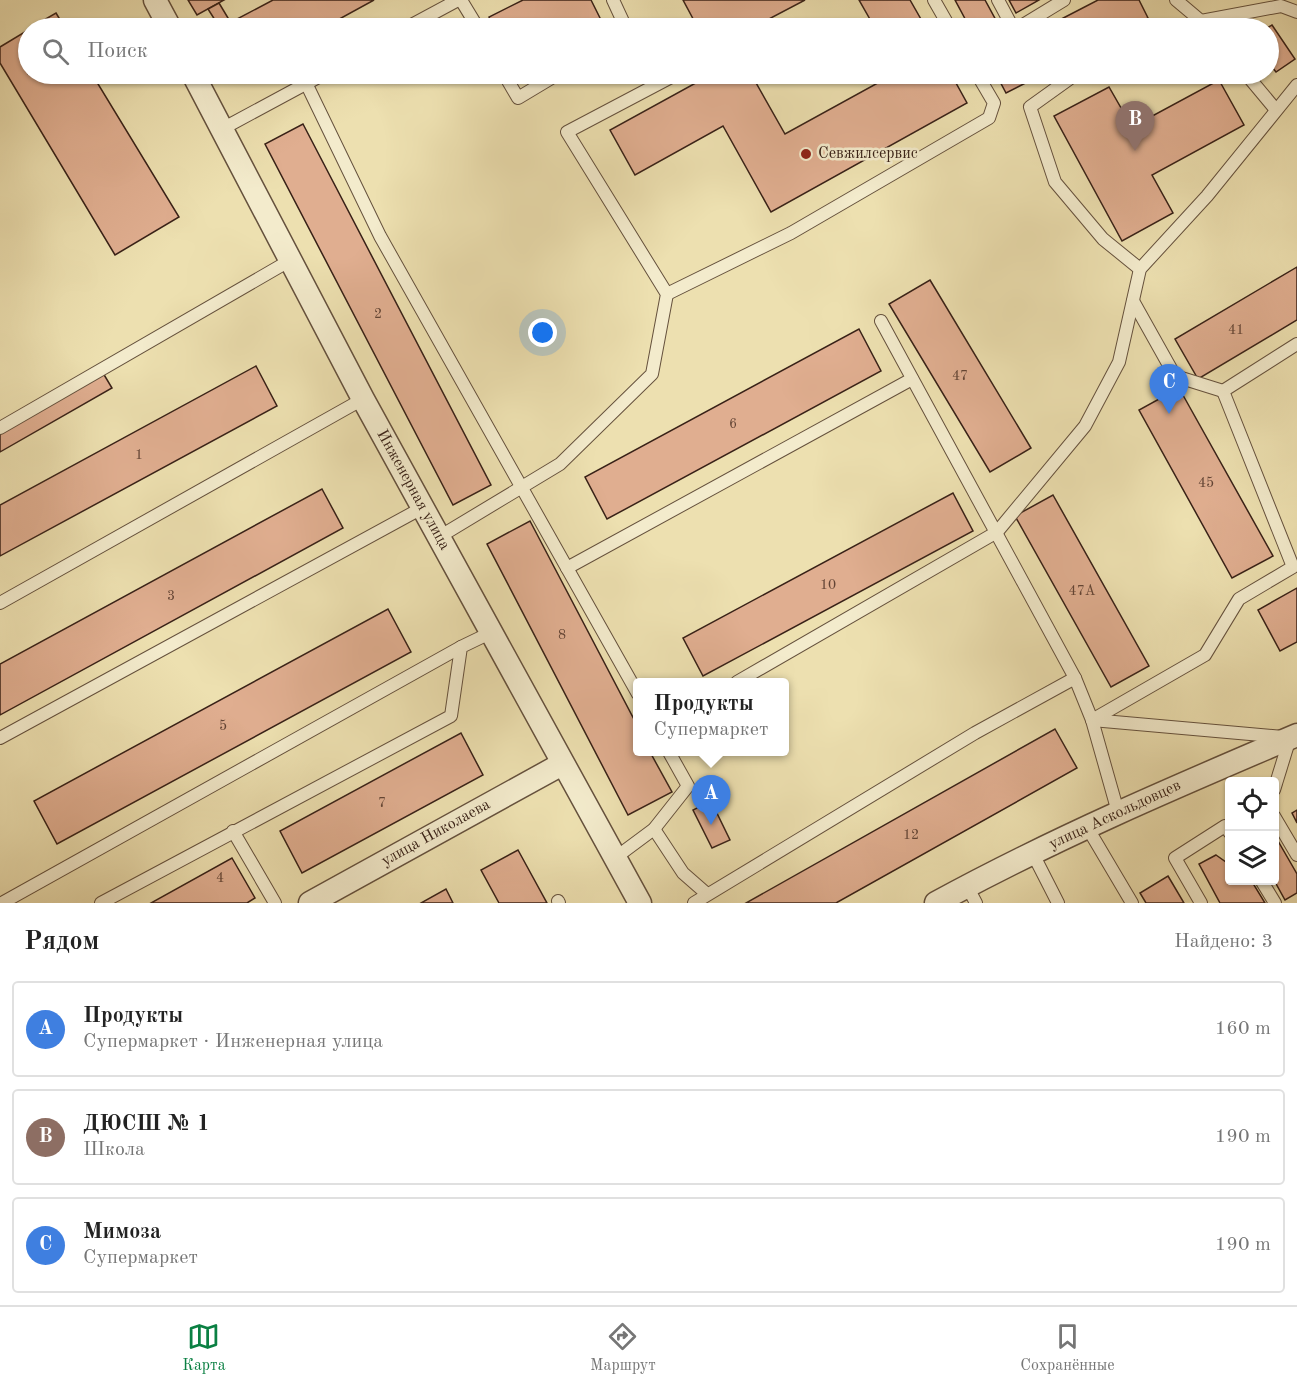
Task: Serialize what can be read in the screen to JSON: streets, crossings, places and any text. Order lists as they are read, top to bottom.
{
  "streets": {
    "street": ["Инженерная улица", "улица Аскольдовцев", "улица Николаева"]
  },
  "crossings": [
    ["Инженерная улица", "улица Николаева"]
  ],
  "places": ["Севжилсервис"],
  "house_numbers": [
    "2",
    "41",
    "47",
    "6",
    "1",
    "45",
    "10",
    "47А",
    "3",
    "8",
    "5",
    "7",
    "12",
    "4"
  ],
  "page": {
    "search": "Поиск",
    "pins": ["B", "C", "A"],
    "popup": ["Продукты", "Супермаркет"],
    "heading": ["Рядом", "Найдено: 3"],
    "list": [
      {
        "mark": "A",
        "name": "Продукты",
        "note": "Супермаркет · Инженерная улица",
        "value": "160 m"
      },
      {
        "mark": "B",
        "name": "ДЮСШ № 1",
        "note": "Школа",
        "value": "190 m"
      },
      {
        "mark": "C",
        "name": "Мимоза",
        "note": "Супермаркет",
        "value": "190 m"
      }
    ],
    "nav": ["Карта", "Маршрут", "Сохранённые"]
  }
}
